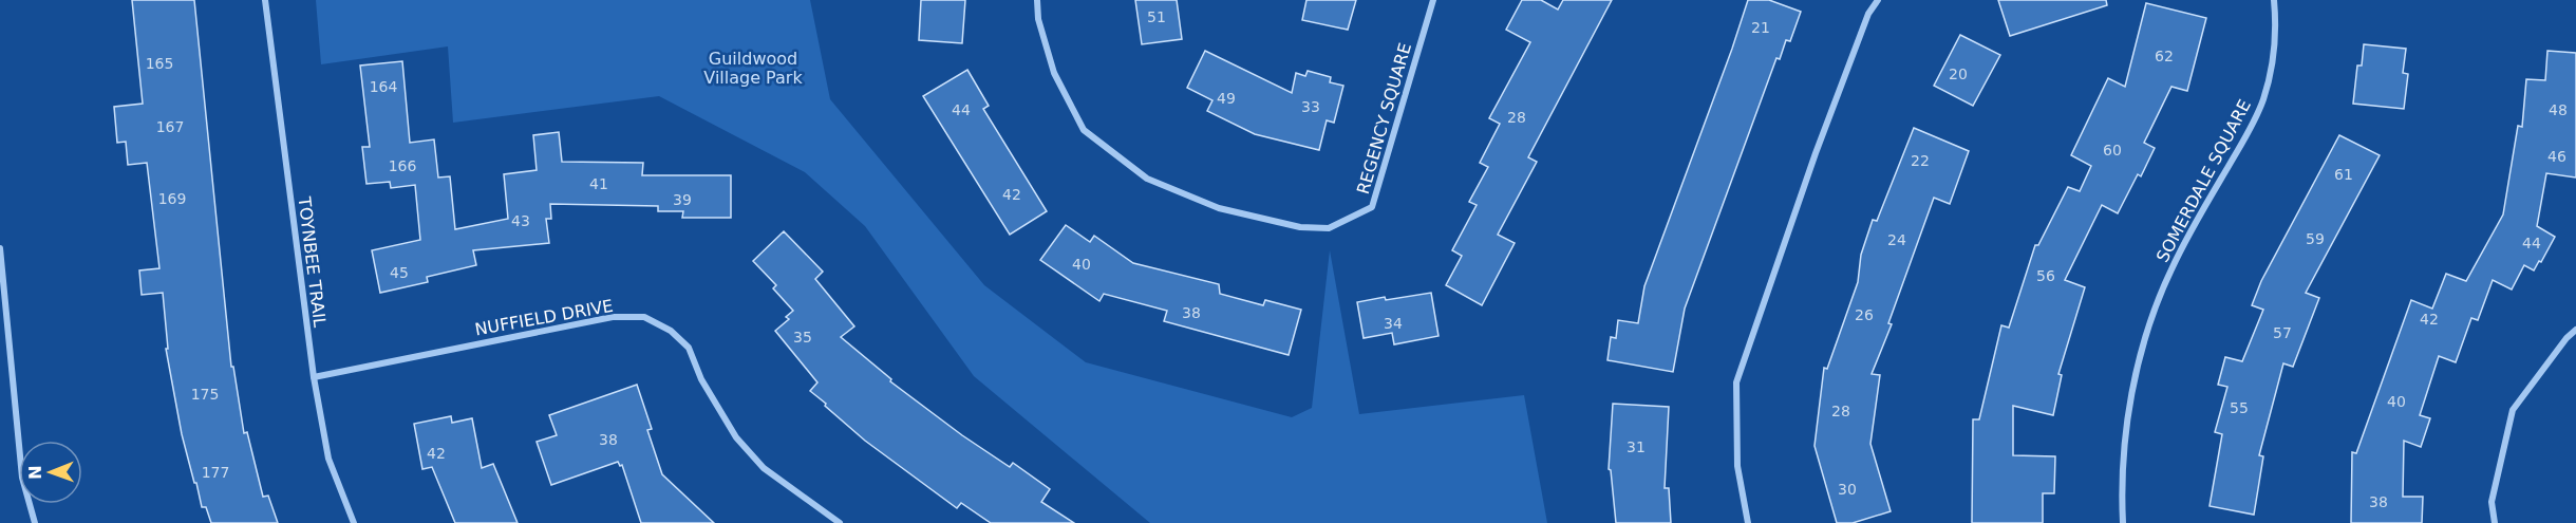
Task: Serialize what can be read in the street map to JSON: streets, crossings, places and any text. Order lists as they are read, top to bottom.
{
  "streets": {
    "street": [
      "REGENCY SQUARE",
      "SOMERDALE SQUARE",
      "TOYNBEE TRAIL",
      "NUFFIELD DRIVE"
    ]
  },
  "crossings": [
    ["TOYNBEE TRAIL", "NUFFIELD DRIVE"]
  ],
  "parks": ["Guildwood Village Park"],
  "house_numbers": [
    "51",
    "21",
    "62",
    "165",
    "20",
    "164",
    "49",
    "33",
    "44",
    "48",
    "28",
    "167",
    "60",
    "46",
    "22",
    "166",
    "61",
    "41",
    "42",
    "169",
    "39",
    "43",
    "59",
    "24",
    "44",
    "40",
    "45",
    "56",
    "38",
    "26",
    "42",
    "34",
    "57",
    "35",
    "175",
    "40",
    "55",
    "28",
    "38",
    "31",
    "42",
    "177",
    "30",
    "38"
  ],
  "north": "left"
}
